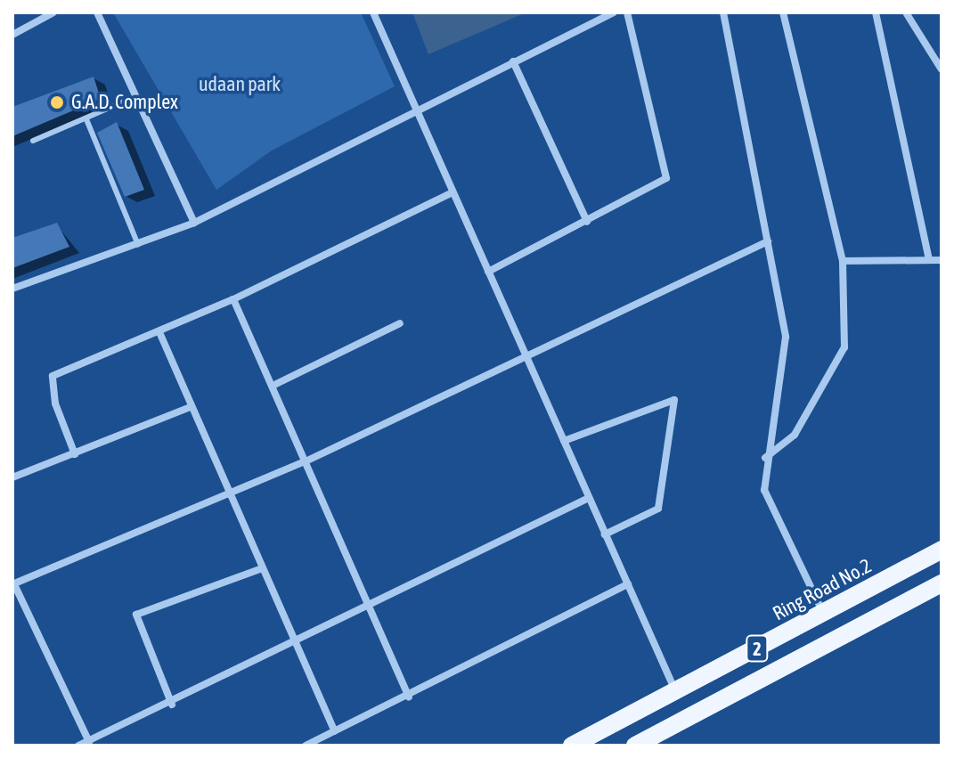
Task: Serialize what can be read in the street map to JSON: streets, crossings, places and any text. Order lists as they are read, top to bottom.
{
  "streets": {
    "main road": ["Ring Road No.2", "2"]
  },
  "parks": ["udaan park"],
  "places": ["G.A.D. Complex"]
}
